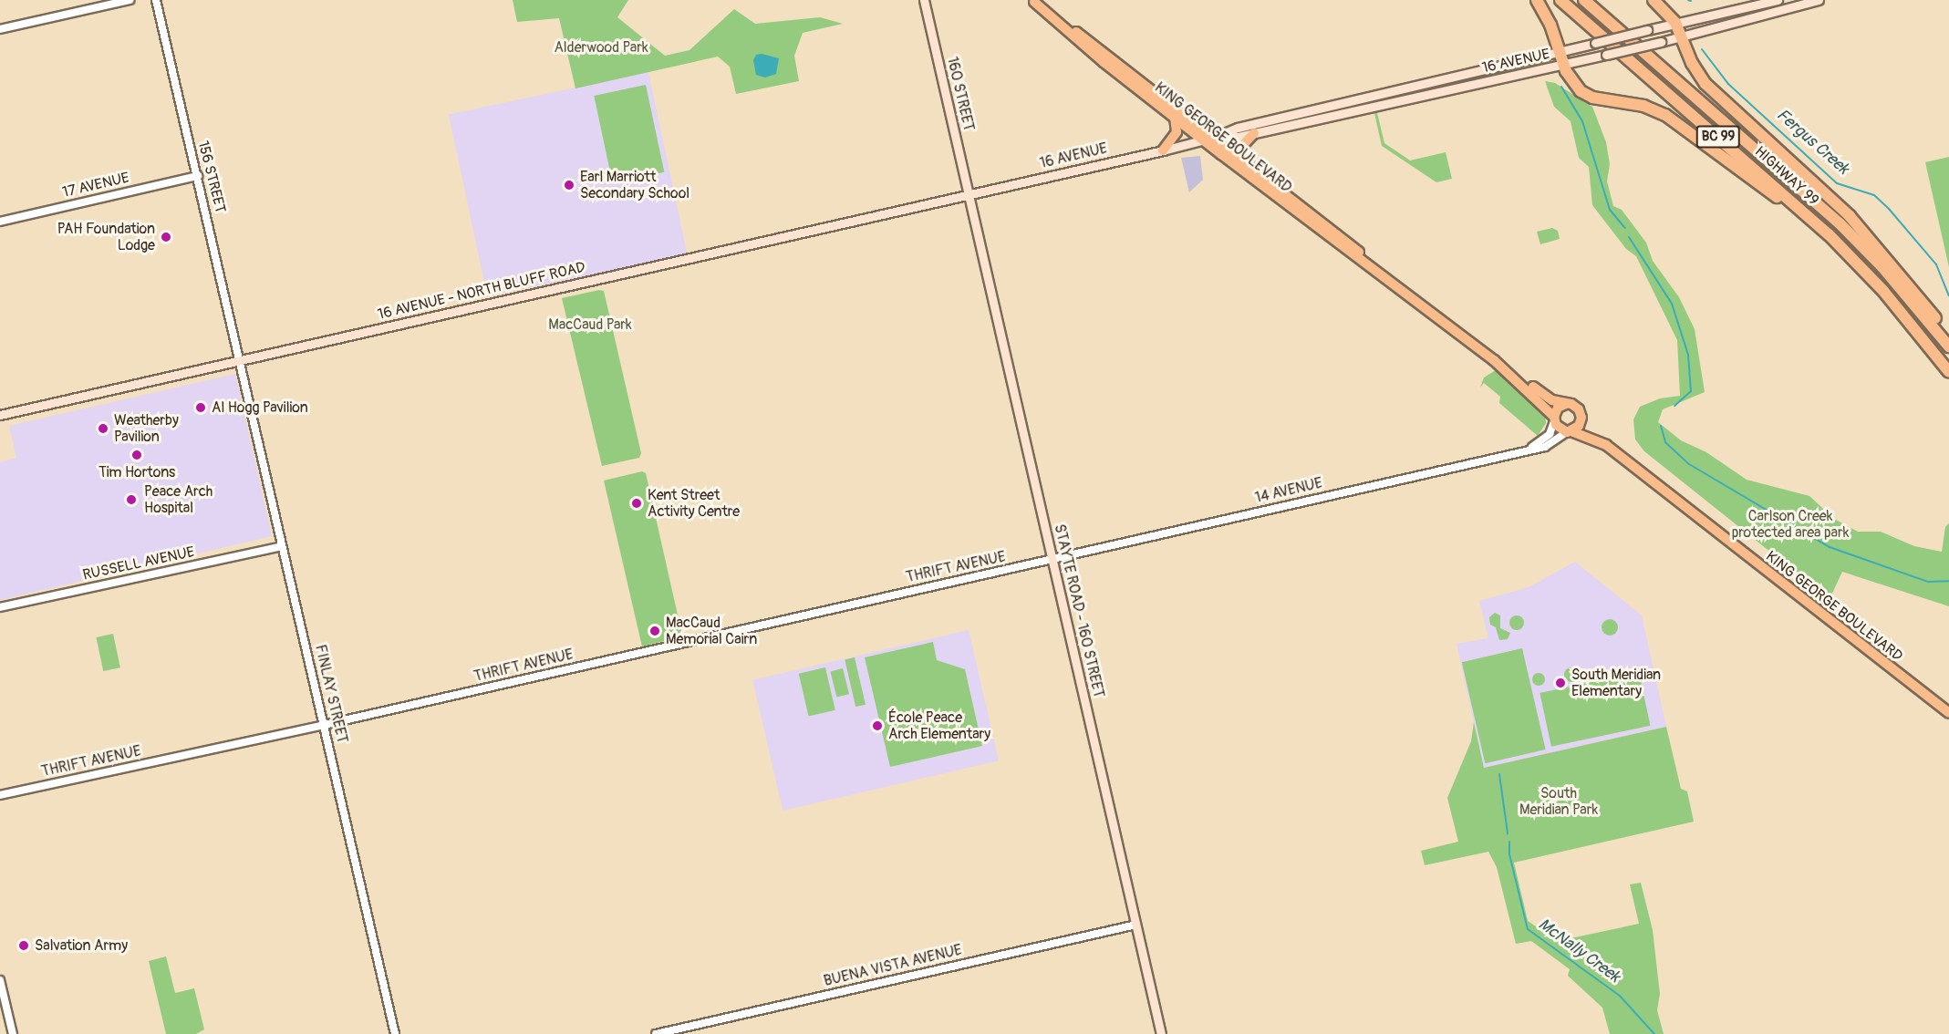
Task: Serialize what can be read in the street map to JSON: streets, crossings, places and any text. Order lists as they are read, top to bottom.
{
  "streets": {
    "highway": ["BC 99", "HIGHWAY 99"],
    "main road": [
      "16 AVENUE",
      "160 STREET",
      "KING GEORGE BOULEVARD",
      "16 AVENUE - NORTH BLUFF ROAD",
      "STAYTE ROAD - 160 STREET"
    ],
    "street": [
      "156 STREET",
      "17 AVENUE",
      "14 AVENUE",
      "RUSSELL AVENUE",
      "THRIFT AVENUE",
      "FINLAY STREET",
      "BUENA VISTA AVENUE"
    ]
  },
  "crossings": [
    ["16 AVENUE", "160 STREET"],
    ["16 AVENUE", "KING GEORGE BOULEVARD"],
    ["16 AVENUE", "16 AVENUE - NORTH BLUFF ROAD"],
    ["16 AVENUE", "STAYTE ROAD - 160 STREET"],
    ["160 STREET", "16 AVENUE - NORTH BLUFF ROAD"],
    ["160 STREET", "STAYTE ROAD - 160 STREET"],
    ["KING GEORGE BOULEVARD", "14 AVENUE"],
    ["156 STREET", "17 AVENUE"],
    ["156 STREET", "16 AVENUE - NORTH BLUFF ROAD"],
    ["156 STREET", "FINLAY STREET"],
    ["16 AVENUE - NORTH BLUFF ROAD", "STAYTE ROAD - 160 STREET"],
    ["16 AVENUE - NORTH BLUFF ROAD", "FINLAY STREET"],
    ["14 AVENUE", "THRIFT AVENUE"],
    ["14 AVENUE", "STAYTE ROAD - 160 STREET"],
    ["RUSSELL AVENUE", "FINLAY STREET"],
    ["THRIFT AVENUE", "STAYTE ROAD - 160 STREET"],
    ["THRIFT AVENUE", "FINLAY STREET"],
    ["STAYTE ROAD - 160 STREET", "BUENA VISTA AVENUE"]
  ],
  "water": ["Fergus Creek", "McNally Creek"],
  "parks": [
    "Alderwood Park",
    "MacCaud Park",
    "Carlson Creek protected area park",
    "South Meridian Park"
  ],
  "places": [
    "Earl Marriott Secondary School",
    "PAH Foundation Lodge",
    "Al Hogg Pavilion",
    "Weatherby Pavilion",
    "Tim Hortons",
    "Peace Arch Hospital",
    "Kent Street Activity Centre",
    "MacCaud Memorial Cairn",
    "South Meridian Elementary",
    "École Peace Arch Elementary",
    "Salvation Army"
  ]
}
